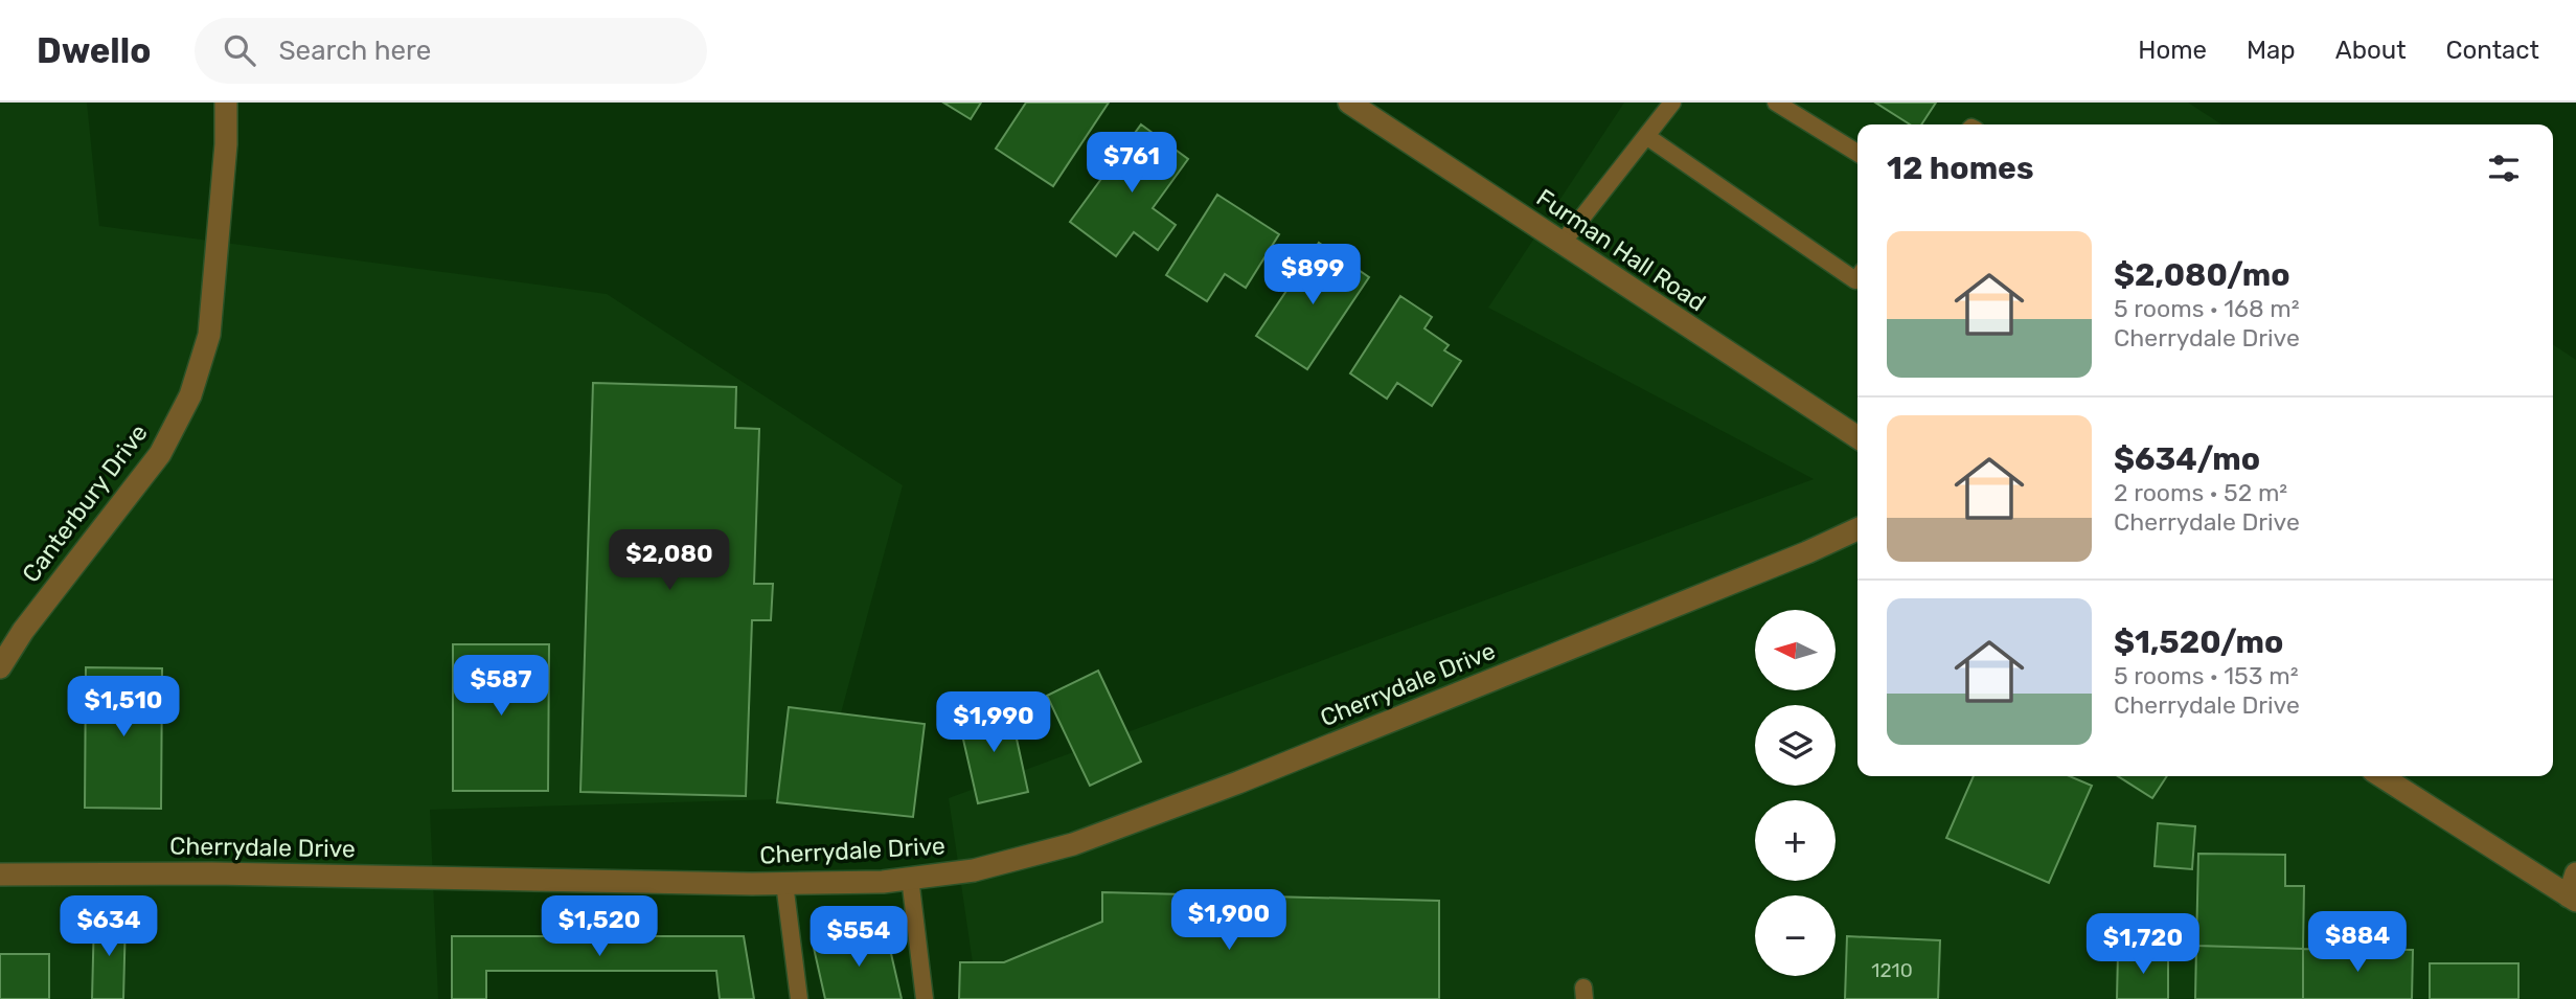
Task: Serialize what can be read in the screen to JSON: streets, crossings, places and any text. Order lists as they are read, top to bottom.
{
  "streets": {
    "street": ["Furman Hall Road", "Canterbury Drive", "Cherrydale Drive"]
  },
  "house_numbers": ["1210"],
  "north": "left",
  "page": {
    "header": "Dwello",
    "search": "Search here",
    "nav": [
      "Home",
      "Map",
      "About",
      "Contact"
    ],
    "heading": "12 homes",
    "price": [
      "$761",
      "$899",
      "$2,080",
      "$587",
      "$1,510",
      "$1,990",
      "$1,900",
      "$634",
      "$1,520",
      "$554",
      "$884",
      "$1,720"
    ],
    "list": [
      {
        "name": "$2,080/mo",
        "note": "5 rooms · 168 m² · Cherrydale Drive"
      },
      {
        "name": "$634/mo",
        "note": "2 rooms · 52 m² · Cherrydale Drive"
      },
      {
        "name": "$1,520/mo",
        "note": "5 rooms · 153 m² · Cherrydale Drive"
      }
    ],
    "map_buttons": ["+", "−"]
  }
}
